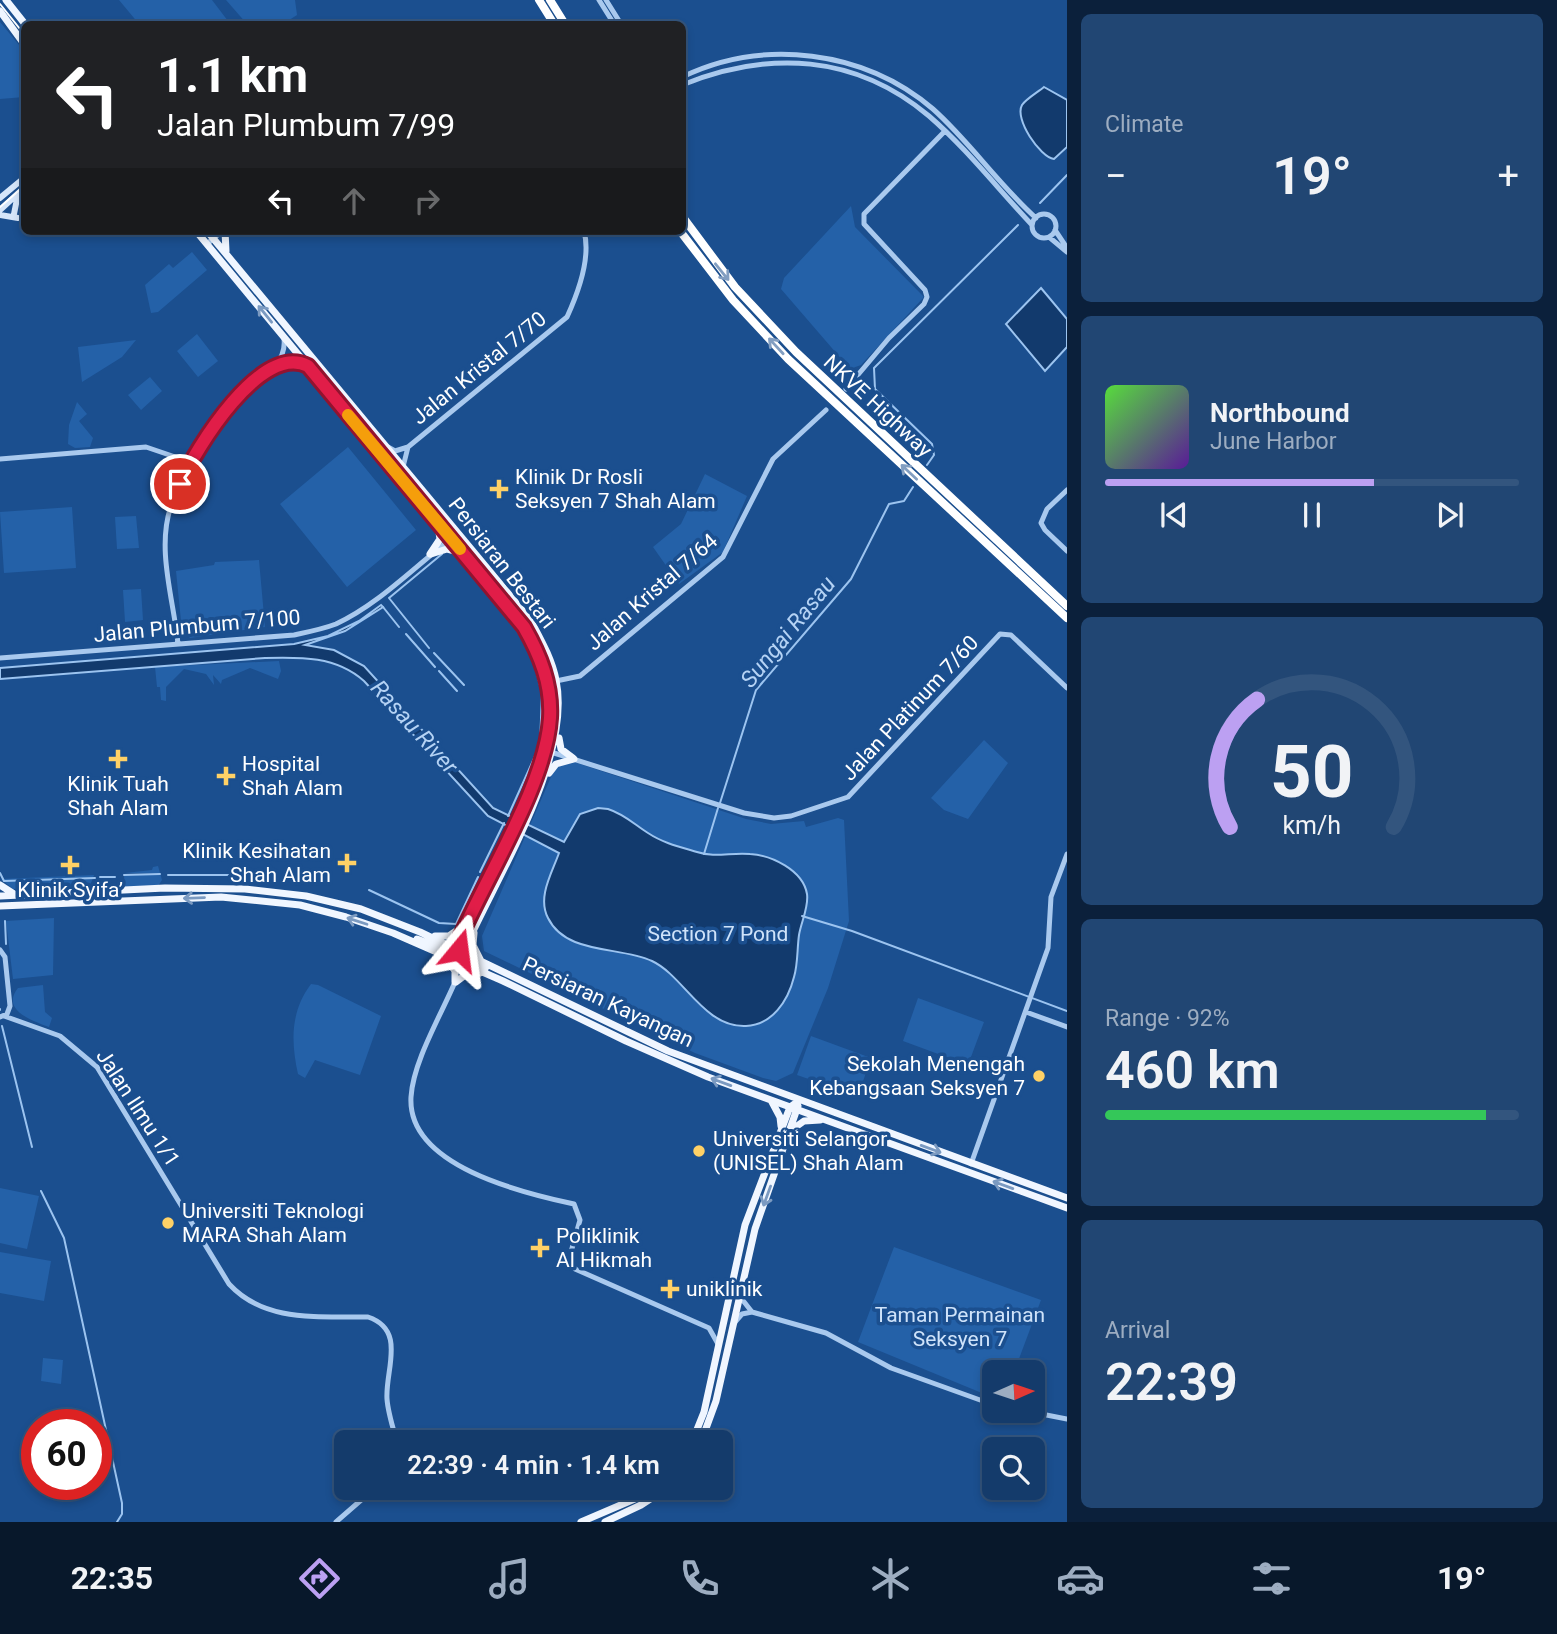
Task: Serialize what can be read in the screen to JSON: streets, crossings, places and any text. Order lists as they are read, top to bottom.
{
  "streets": {
    "highway": ["NKVE Highway"],
    "main road": ["Persiaran Bestari", "Persiaran Kayangan"],
    "street": [
      "Jalan Kristal 7/70",
      "Jalan Kristal 7/64",
      "Jalan Plumbum 7/100",
      "Jalan Platinum 7/60",
      "Jalan Ilmu 1/1"
    ]
  },
  "crossings": [
    ["Persiaran Bestari", "Jalan Kristal 7/64"],
    ["Persiaran Bestari", "Jalan Plumbum 7/100"],
    ["Persiaran Bestari", "Jalan Platinum 7/60"],
    ["Persiaran Bestari", "Persiaran Kayangan"]
  ],
  "water": ["Sungai Rasau", "Rasau River"],
  "parks": ["Section 7 Pond", "Taman Permainan Seksyen 7"],
  "places": {
    "health": [
      "Klinik Dr Rosli Seksyen 7 Shah Alam",
      "Klinik Tuah Shah Alam",
      "Hospital Shah Alam",
      "Klinik Kesihatan Shah Alam",
      "Klinik Syifa’",
      "Poliklinik Al Hikmah",
      "uniklinik"
    ],
    "other": ["Sekolah Menengah Kebangsaan Seksyen 7", "Universiti Selangor (UNISEL) Shah Alam", "Universiti Teknologi MARA Shah Alam"]
  },
  "north": "right",
  "page": {
    "tile": [
      "Climate",
      ["Range · 92%", "460 km"],
      ["Arrival", "22:39"]
    ],
    "turn": ["1.1 km", "Jalan Plumbum 7/99"],
    "heat": ["−", "19°", "+"],
    "song": ["Northbound", "June Harbor"],
    "limit": "60",
    "trip": "22:39 · 4 min · 1.4 km",
    "tabs": ["22:35", "19°"],
    "gauge": ["50", "km/h"]
  }
}
